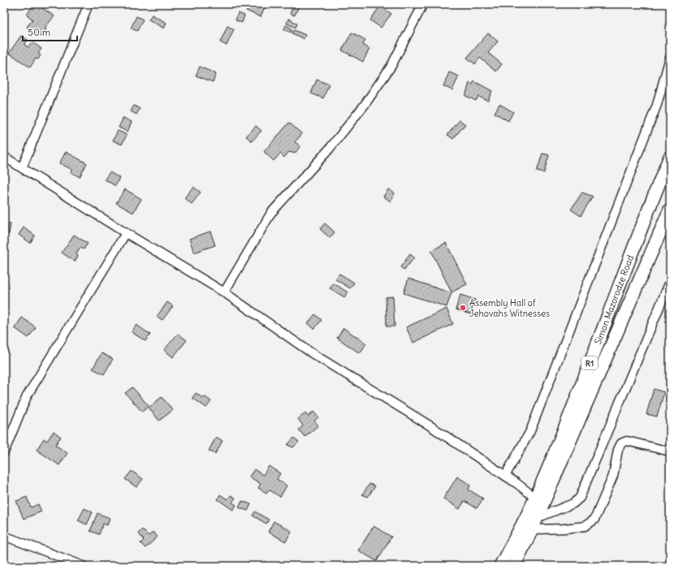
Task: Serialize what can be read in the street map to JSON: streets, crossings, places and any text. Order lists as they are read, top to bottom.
{
  "streets": {
    "highway": ["Simon Mazorodze Road", "R1"]
  },
  "places": ["Assembly Hall of Jehovahs Witnesses"],
  "scale_bar": "50 m"
}
